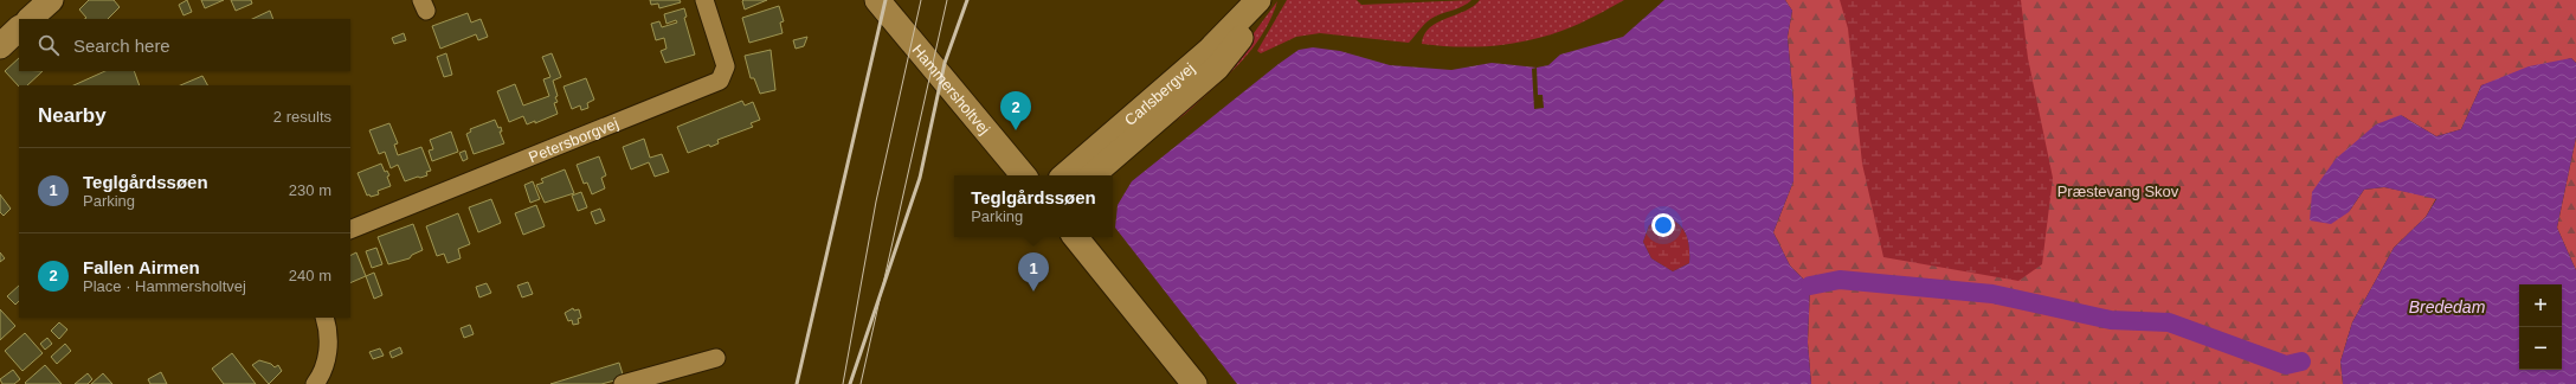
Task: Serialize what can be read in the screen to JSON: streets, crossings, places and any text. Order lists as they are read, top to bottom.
{
  "streets": {
    "street": ["Hammersholtvej", "Carlsbergvej", "Petersborgvej"]
  },
  "water": ["Brededam"],
  "parks": ["Præstevang Skov"],
  "page": {
    "search": "Search here",
    "heading": ["Nearby", "2 results"],
    "pins": ["2", "1"],
    "list": [
      {
        "mark": "1",
        "name": "Teglgårdssøen",
        "note": "Parking",
        "value": "230 m"
      },
      {
        "mark": "2",
        "name": "Fallen Airmen",
        "note": "Place · Hammersholtvej",
        "value": "240 m"
      }
    ],
    "popup": ["Teglgårdssøen", "Parking"],
    "map_buttons": ["+", "−"]
  }
}
